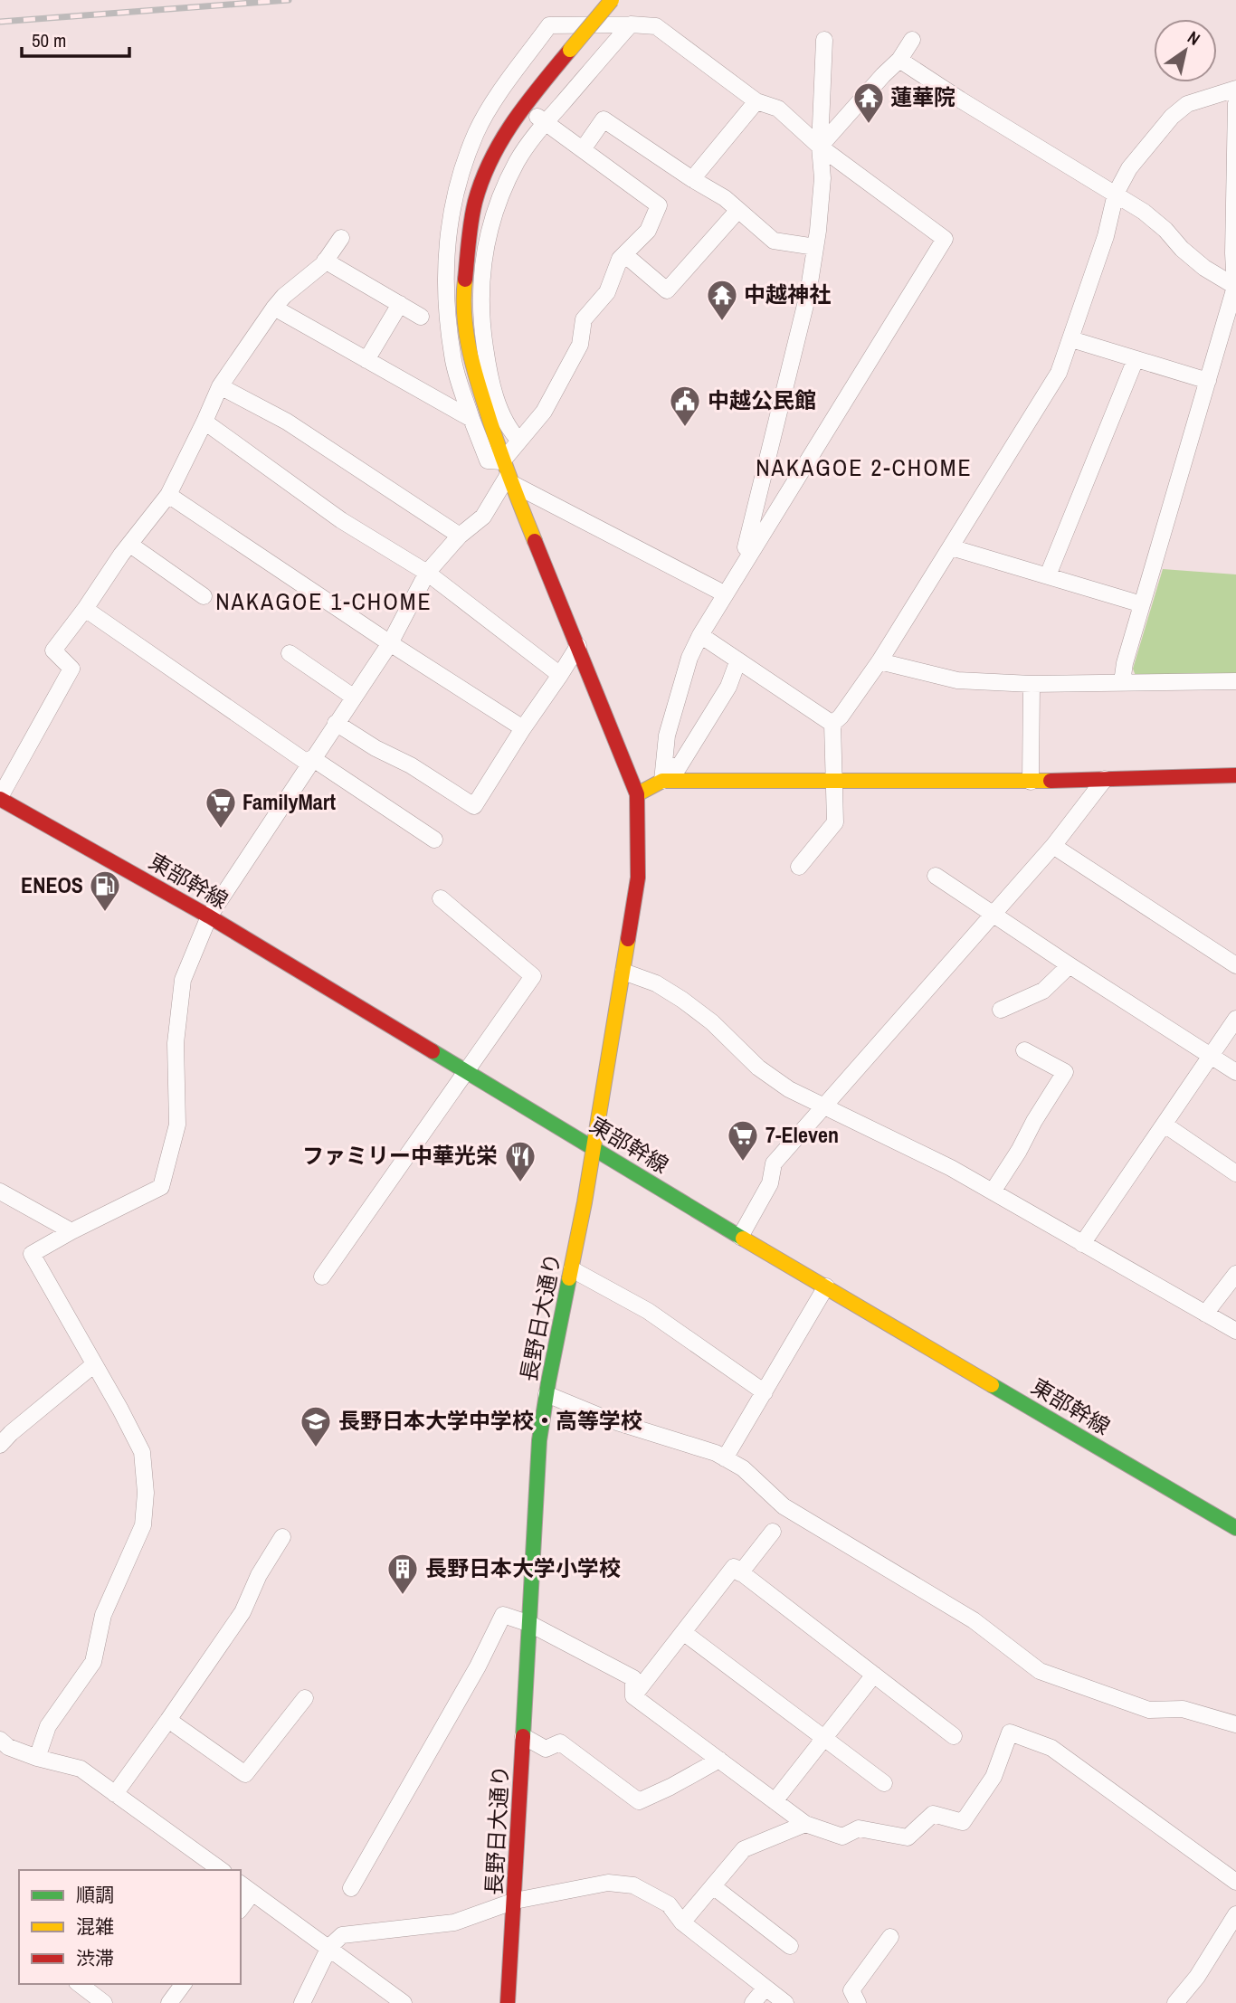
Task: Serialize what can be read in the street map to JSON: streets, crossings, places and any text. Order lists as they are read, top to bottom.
{
  "streets": {
    "street": ["東部幹線", "長野日大通り"]
  },
  "crossings": [
    ["東部幹線", "長野日大通り"]
  ],
  "districts": ["NAKAGOE 2-CHOME", "NAKAGOE 1-CHOME"],
  "places": {
    "temple": ["蓮華院", "中越神社"],
    "public building": ["中越公民館"],
    "supermarket": ["FamilyMart", "7-Eleven"],
    "fuel station": ["ENEOS"],
    "restaurant": ["ファミリー中華光栄"],
    "school or university": ["長野日本大学中学校・高等学校"],
    "building": ["長野日本大学小学校"]
  },
  "legend": ["順調", "混雑", "渋滞"],
  "scale_bar": "50 m",
  "north": "top right"
}
